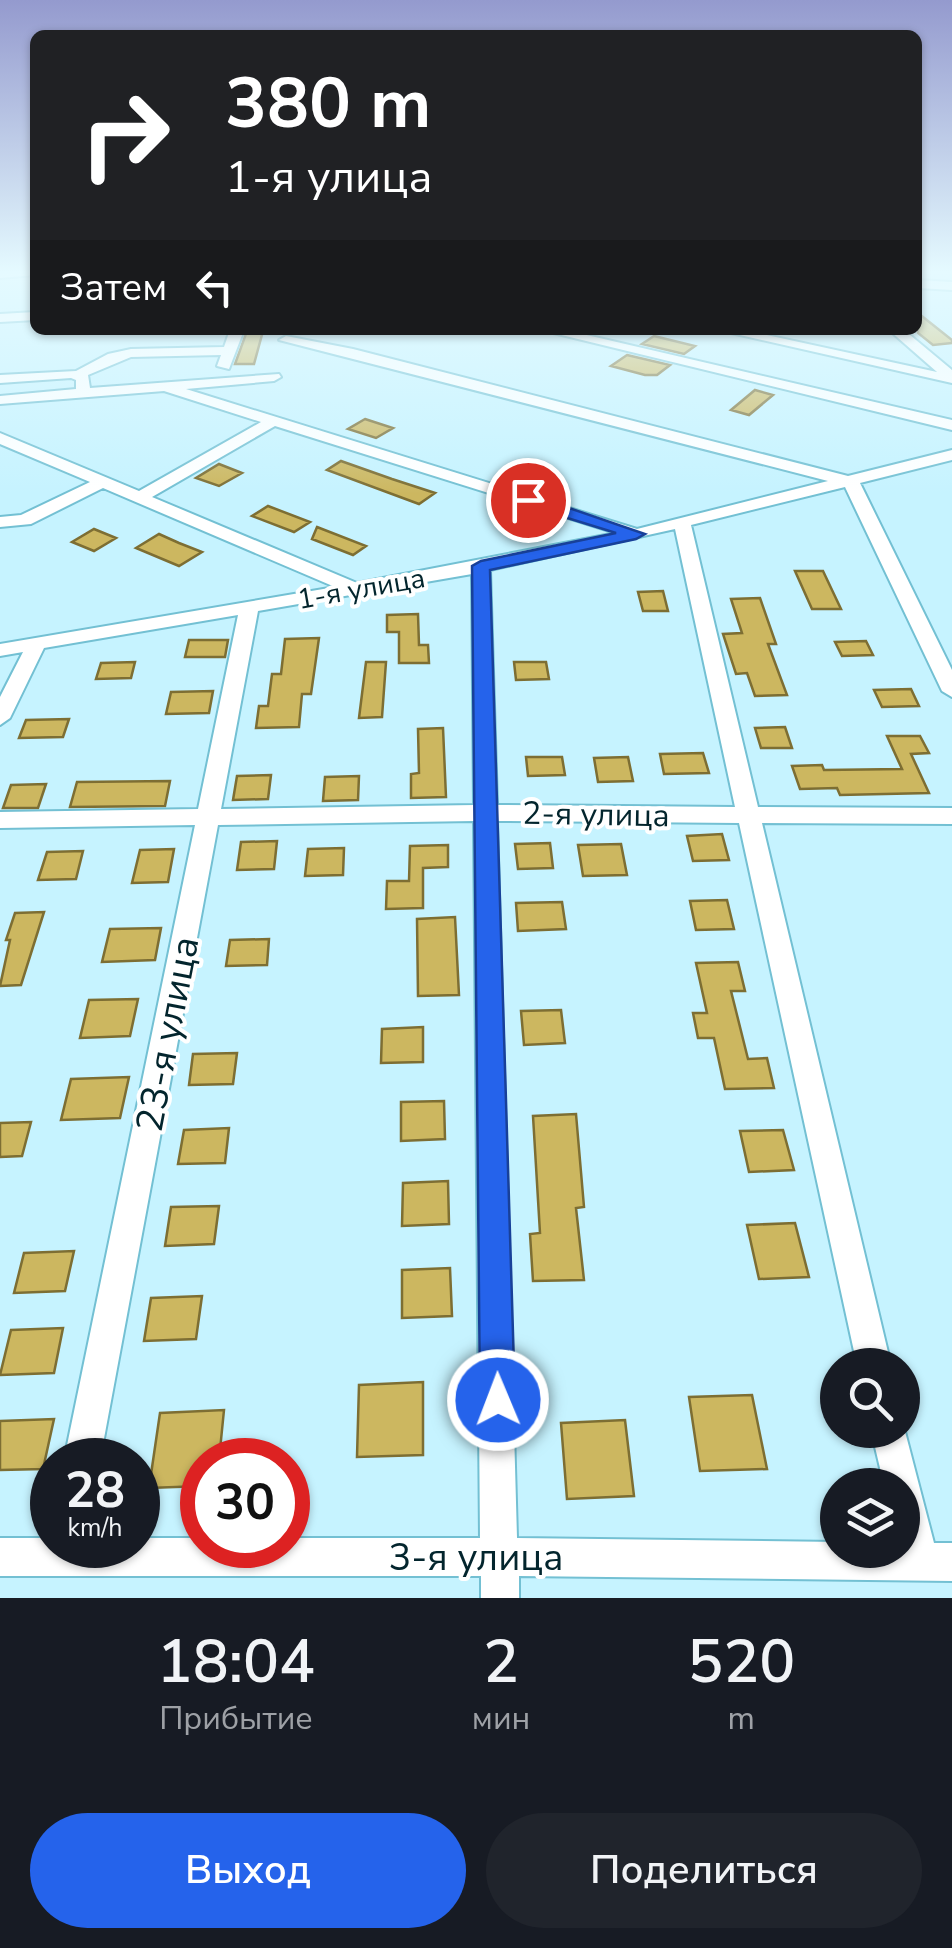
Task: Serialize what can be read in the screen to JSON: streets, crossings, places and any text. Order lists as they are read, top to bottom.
{
  "streets": {
    "street": [
      "1-я улица",
      "2-я улица",
      "23-я улица",
      "3-я улица"
    ]
  },
  "crossings": [
    ["1-я улица", "23-я улица"],
    ["2-я улица", "23-я улица"]
  ],
  "page": {
    "turn": ["380 m", "1-я улица"],
    "then": "Затем",
    "speed": "28 km/h",
    "limit": "30",
    "eta": [
      "18:04",
      "Прибытие",
      "2",
      "мин",
      "520",
      "m"
    ],
    "buttons": ["Выход", "Поделиться"]
  }
}
